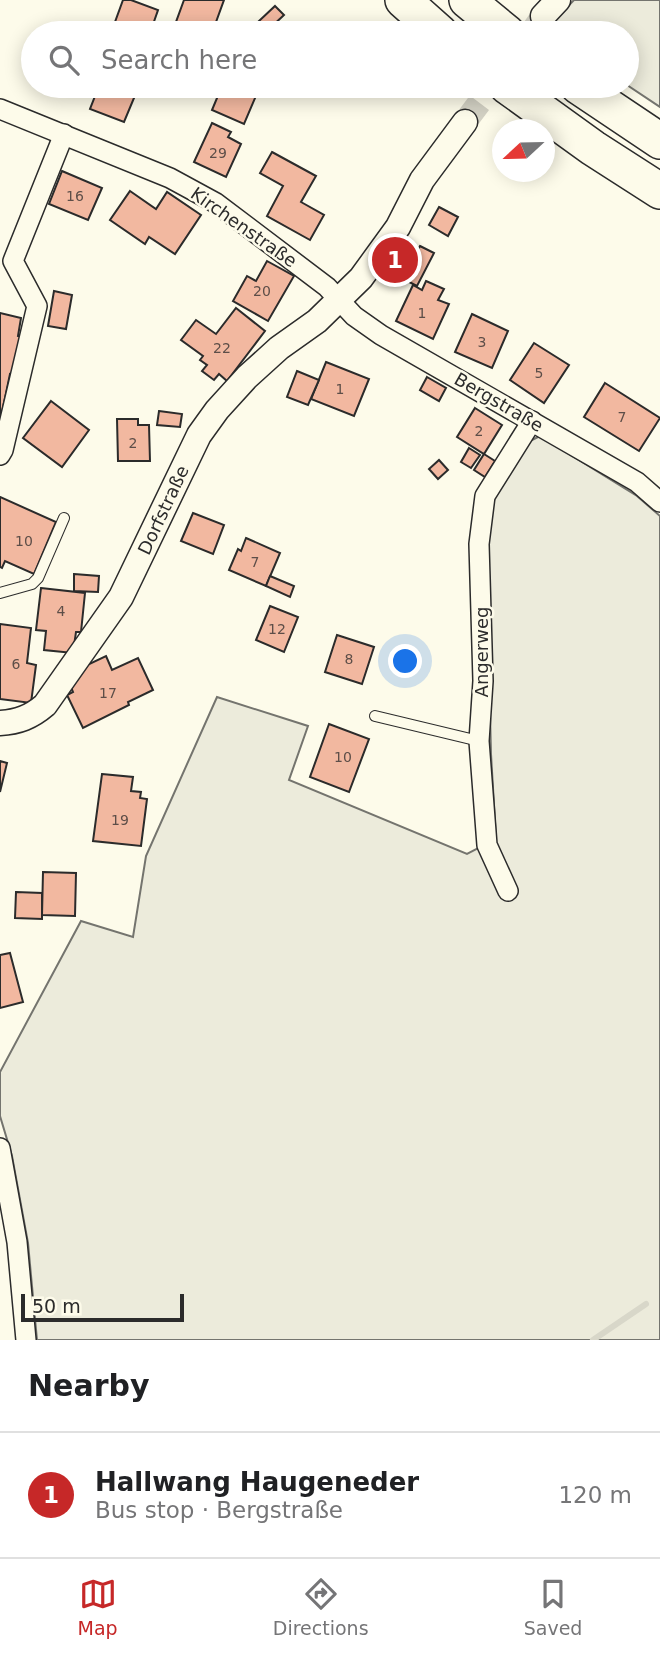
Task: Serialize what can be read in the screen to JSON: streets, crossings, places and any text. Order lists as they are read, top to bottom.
{
  "streets": {
    "street": [
      "Kirchenstraße",
      "Bergstraße",
      "Dorfstraße",
      "Angerweg"
    ]
  },
  "crossings": [
    ["Kirchenstraße", "Bergstraße"],
    ["Kirchenstraße", "Dorfstraße"],
    ["Bergstraße", "Dorfstraße"],
    ["Bergstraße", "Angerweg"]
  ],
  "house_numbers": [
    "29",
    "16",
    "20",
    "1",
    "3",
    "22",
    "5",
    "1",
    "7",
    "2",
    "2",
    "10",
    "7",
    "4",
    "12",
    "8",
    "6",
    "17",
    "10",
    "19"
  ],
  "scale_bar": "50 m",
  "north": "left",
  "page": {
    "search": "Search here",
    "pins": "1",
    "scale": "50 m",
    "heading": "Nearby",
    "list": [
      {
        "mark": "1",
        "name": "Hallwang Haugeneder",
        "note": "Bus stop · Bergstraße",
        "value": "120 m"
      }
    ],
    "nav": ["Map", "Directions", "Saved"]
  }
}
